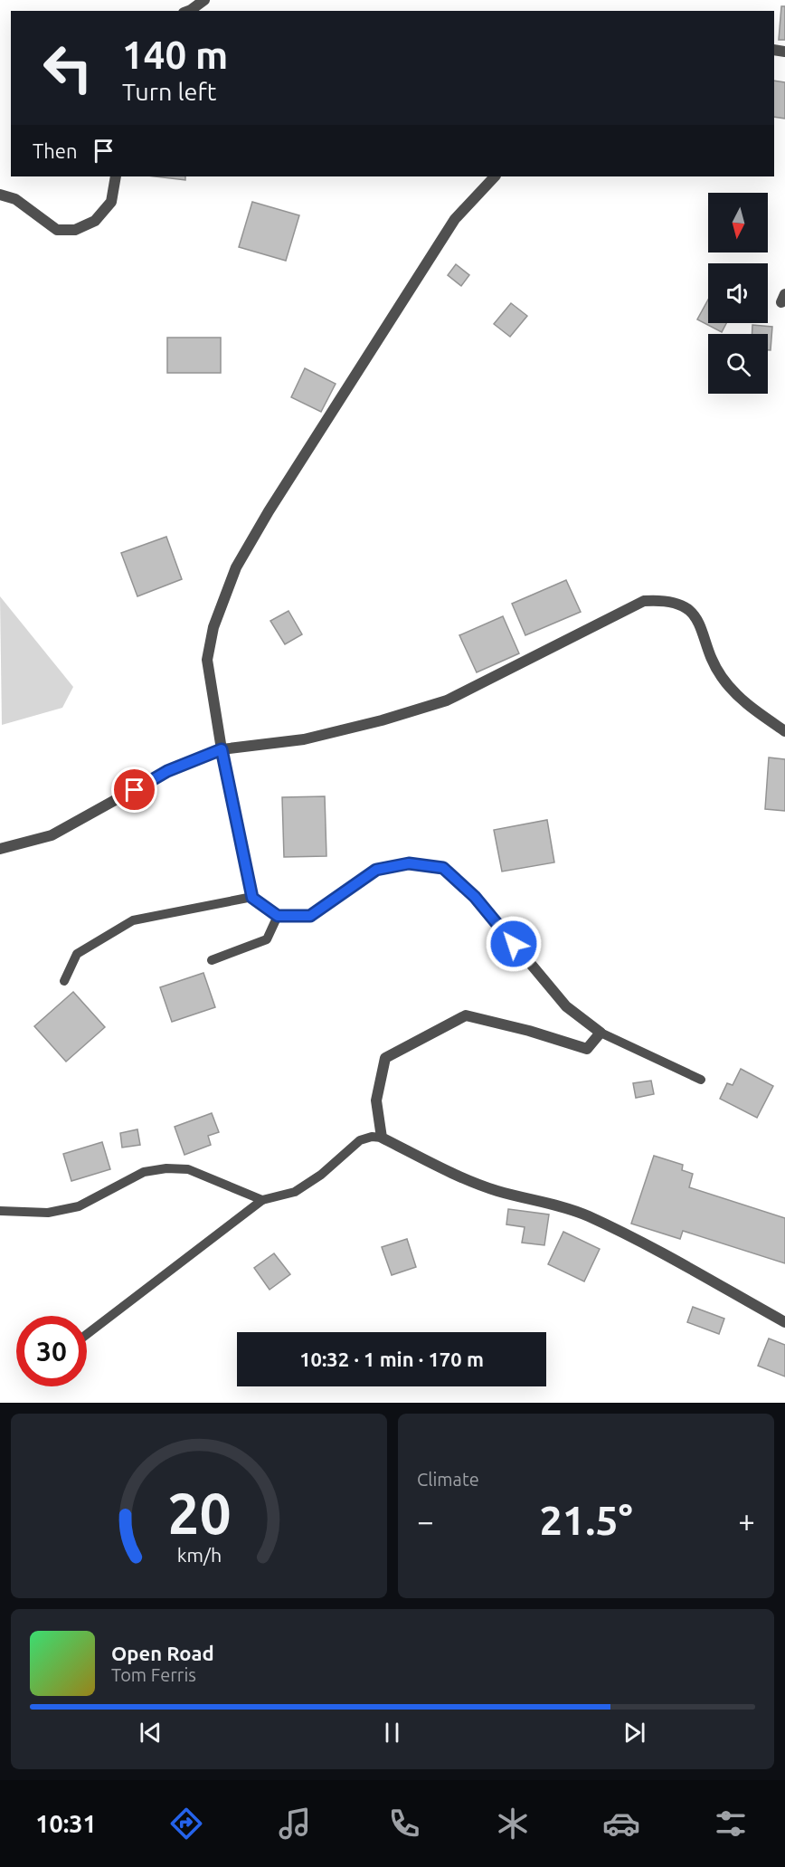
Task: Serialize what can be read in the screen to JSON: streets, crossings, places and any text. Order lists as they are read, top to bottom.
{
  "north": "bottom",
  "page": {
    "turn": ["140 m", "Turn left"],
    "then": "Then",
    "limit": "30",
    "trip": "10:32 · 1 min · 170 m",
    "tile": "Climate",
    "heat": ["−", "21.5°", "+"],
    "song": ["Open Road", "Tom Ferris"],
    "tabs": "10:31",
    "gauge": ["20", "km/h"]
  }
}
